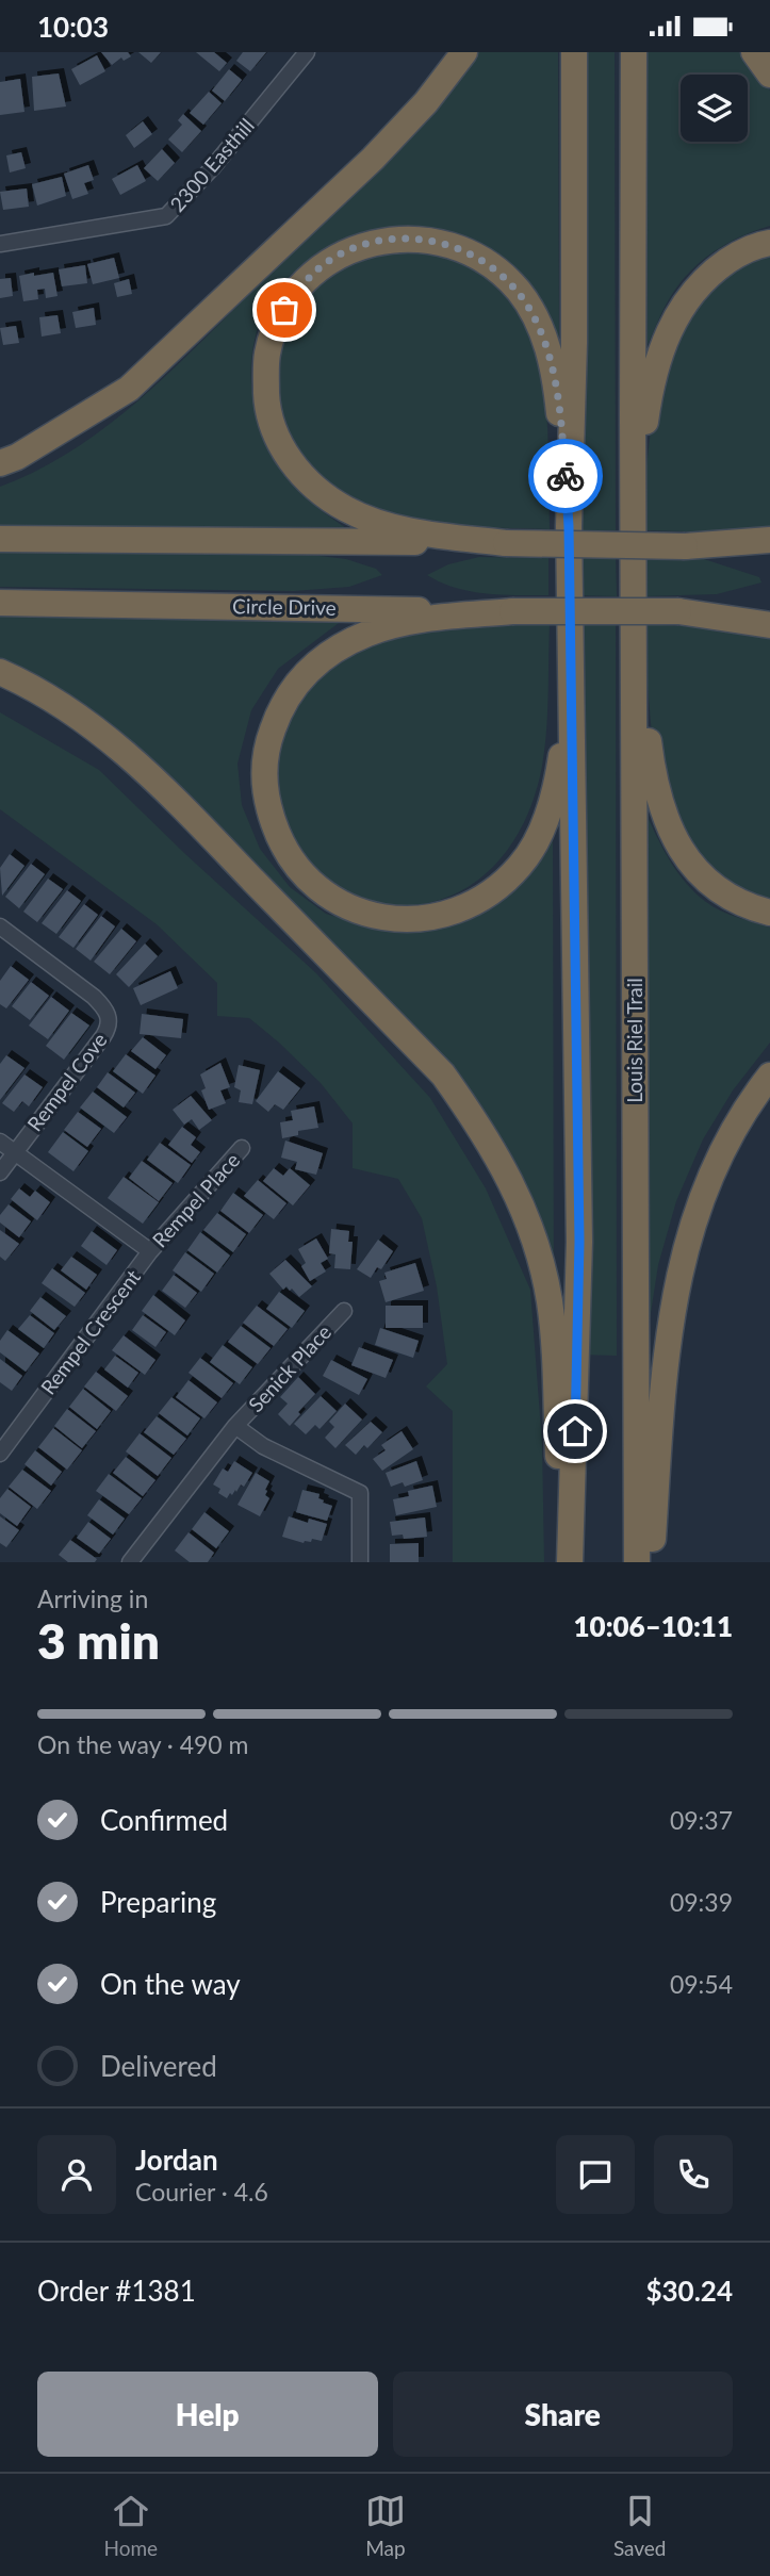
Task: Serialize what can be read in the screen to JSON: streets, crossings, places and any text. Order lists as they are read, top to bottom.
{
  "streets": {
    "highway": ["Circle Drive", "Louis Riel Trail"],
    "street": [
      "2300 Easthill",
      "Rempel Cove",
      "Rempel Place",
      "Rempel Crescent",
      "Senick Place"
    ]
  },
  "crossings": [
    ["Rempel Cove", "Rempel Crescent"],
    ["Rempel Place", "Rempel Crescent"]
  ],
  "page": {
    "status": "10:03",
    "heading": ["3 min", "Arriving in", "10:06–10:11"],
    "panel": [
      "Jordan",
      "Courier · 4.6",
      "Order #1381",
      "$30.24"
    ],
    "bar": "On the way · 490 m",
    "list": [
      ["Confirmed", "09:37"],
      ["Preparing", "09:39"],
      ["On the way", "09:54"],
      "Delivered"
    ],
    "buttons": ["Help", "Share"],
    "tabs": ["Home", "Map", "Saved"]
  }
}
